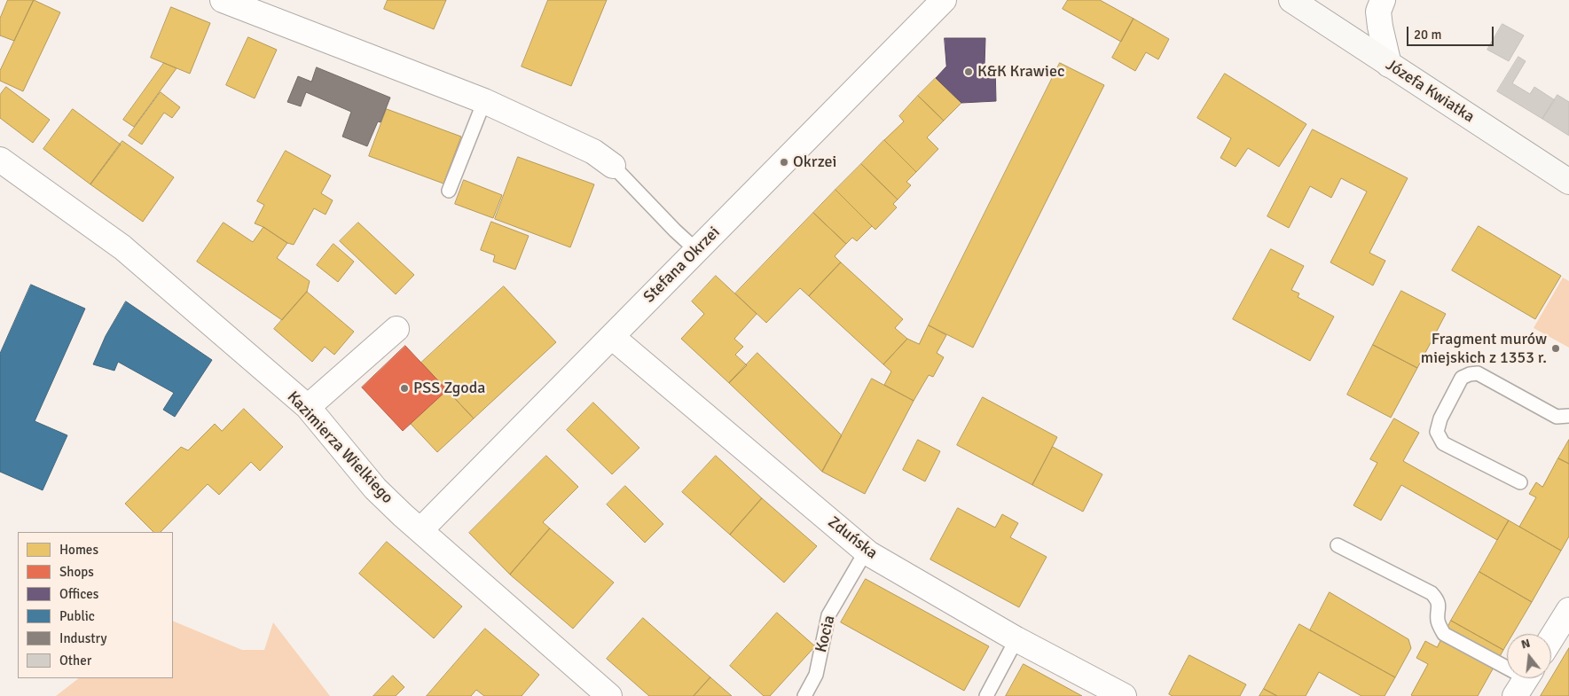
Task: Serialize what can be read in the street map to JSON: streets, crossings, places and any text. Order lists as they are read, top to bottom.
{
  "streets": {
    "street": [
      "Józefa Kwiatka",
      "Stefana Okrzei",
      "Kazimierza Wielkiego",
      "Zduńska"
    ],
    "lane": ["Kocia"]
  },
  "crossings": [
    ["Stefana Okrzei", "Kazimierza Wielkiego"],
    ["Stefana Okrzei", "Zduńska"],
    ["Zduńska", "Kocia"]
  ],
  "places": [
    "K&K Krawiec",
    "Okrzei",
    "Fragment murów miejskich z 1353 r.",
    "PSS Zgoda"
  ],
  "legend": [
    "Homes",
    "Shops",
    "Offices",
    "Public",
    "Industry",
    "Other"
  ],
  "scale_bar": "20 m",
  "north": "top"
}
